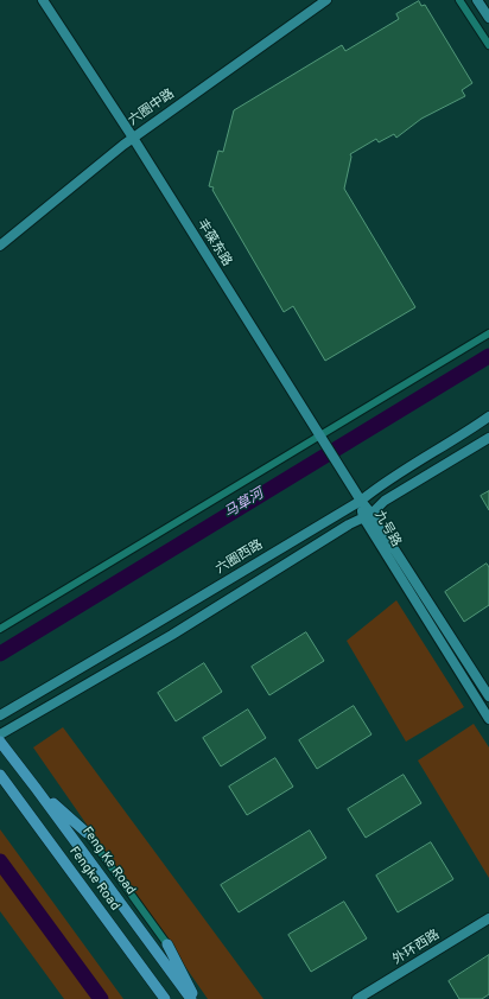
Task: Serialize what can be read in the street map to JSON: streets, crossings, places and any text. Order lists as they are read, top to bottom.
{
  "streets": {
    "main road": ["Feng Ke Road", "Fengke Road"],
    "street": [
      "六圈中路",
      "丰葆东路",
      "九号路",
      "六圈西路",
      "外环西路"
    ]
  },
  "crossings": [
    ["六圈中路", "丰葆东路"],
    ["丰葆东路", "九号路"],
    ["丰葆东路", "六圈西路"],
    ["九号路", "六圈西路"]
  ],
  "water": ["马草河"]
}
